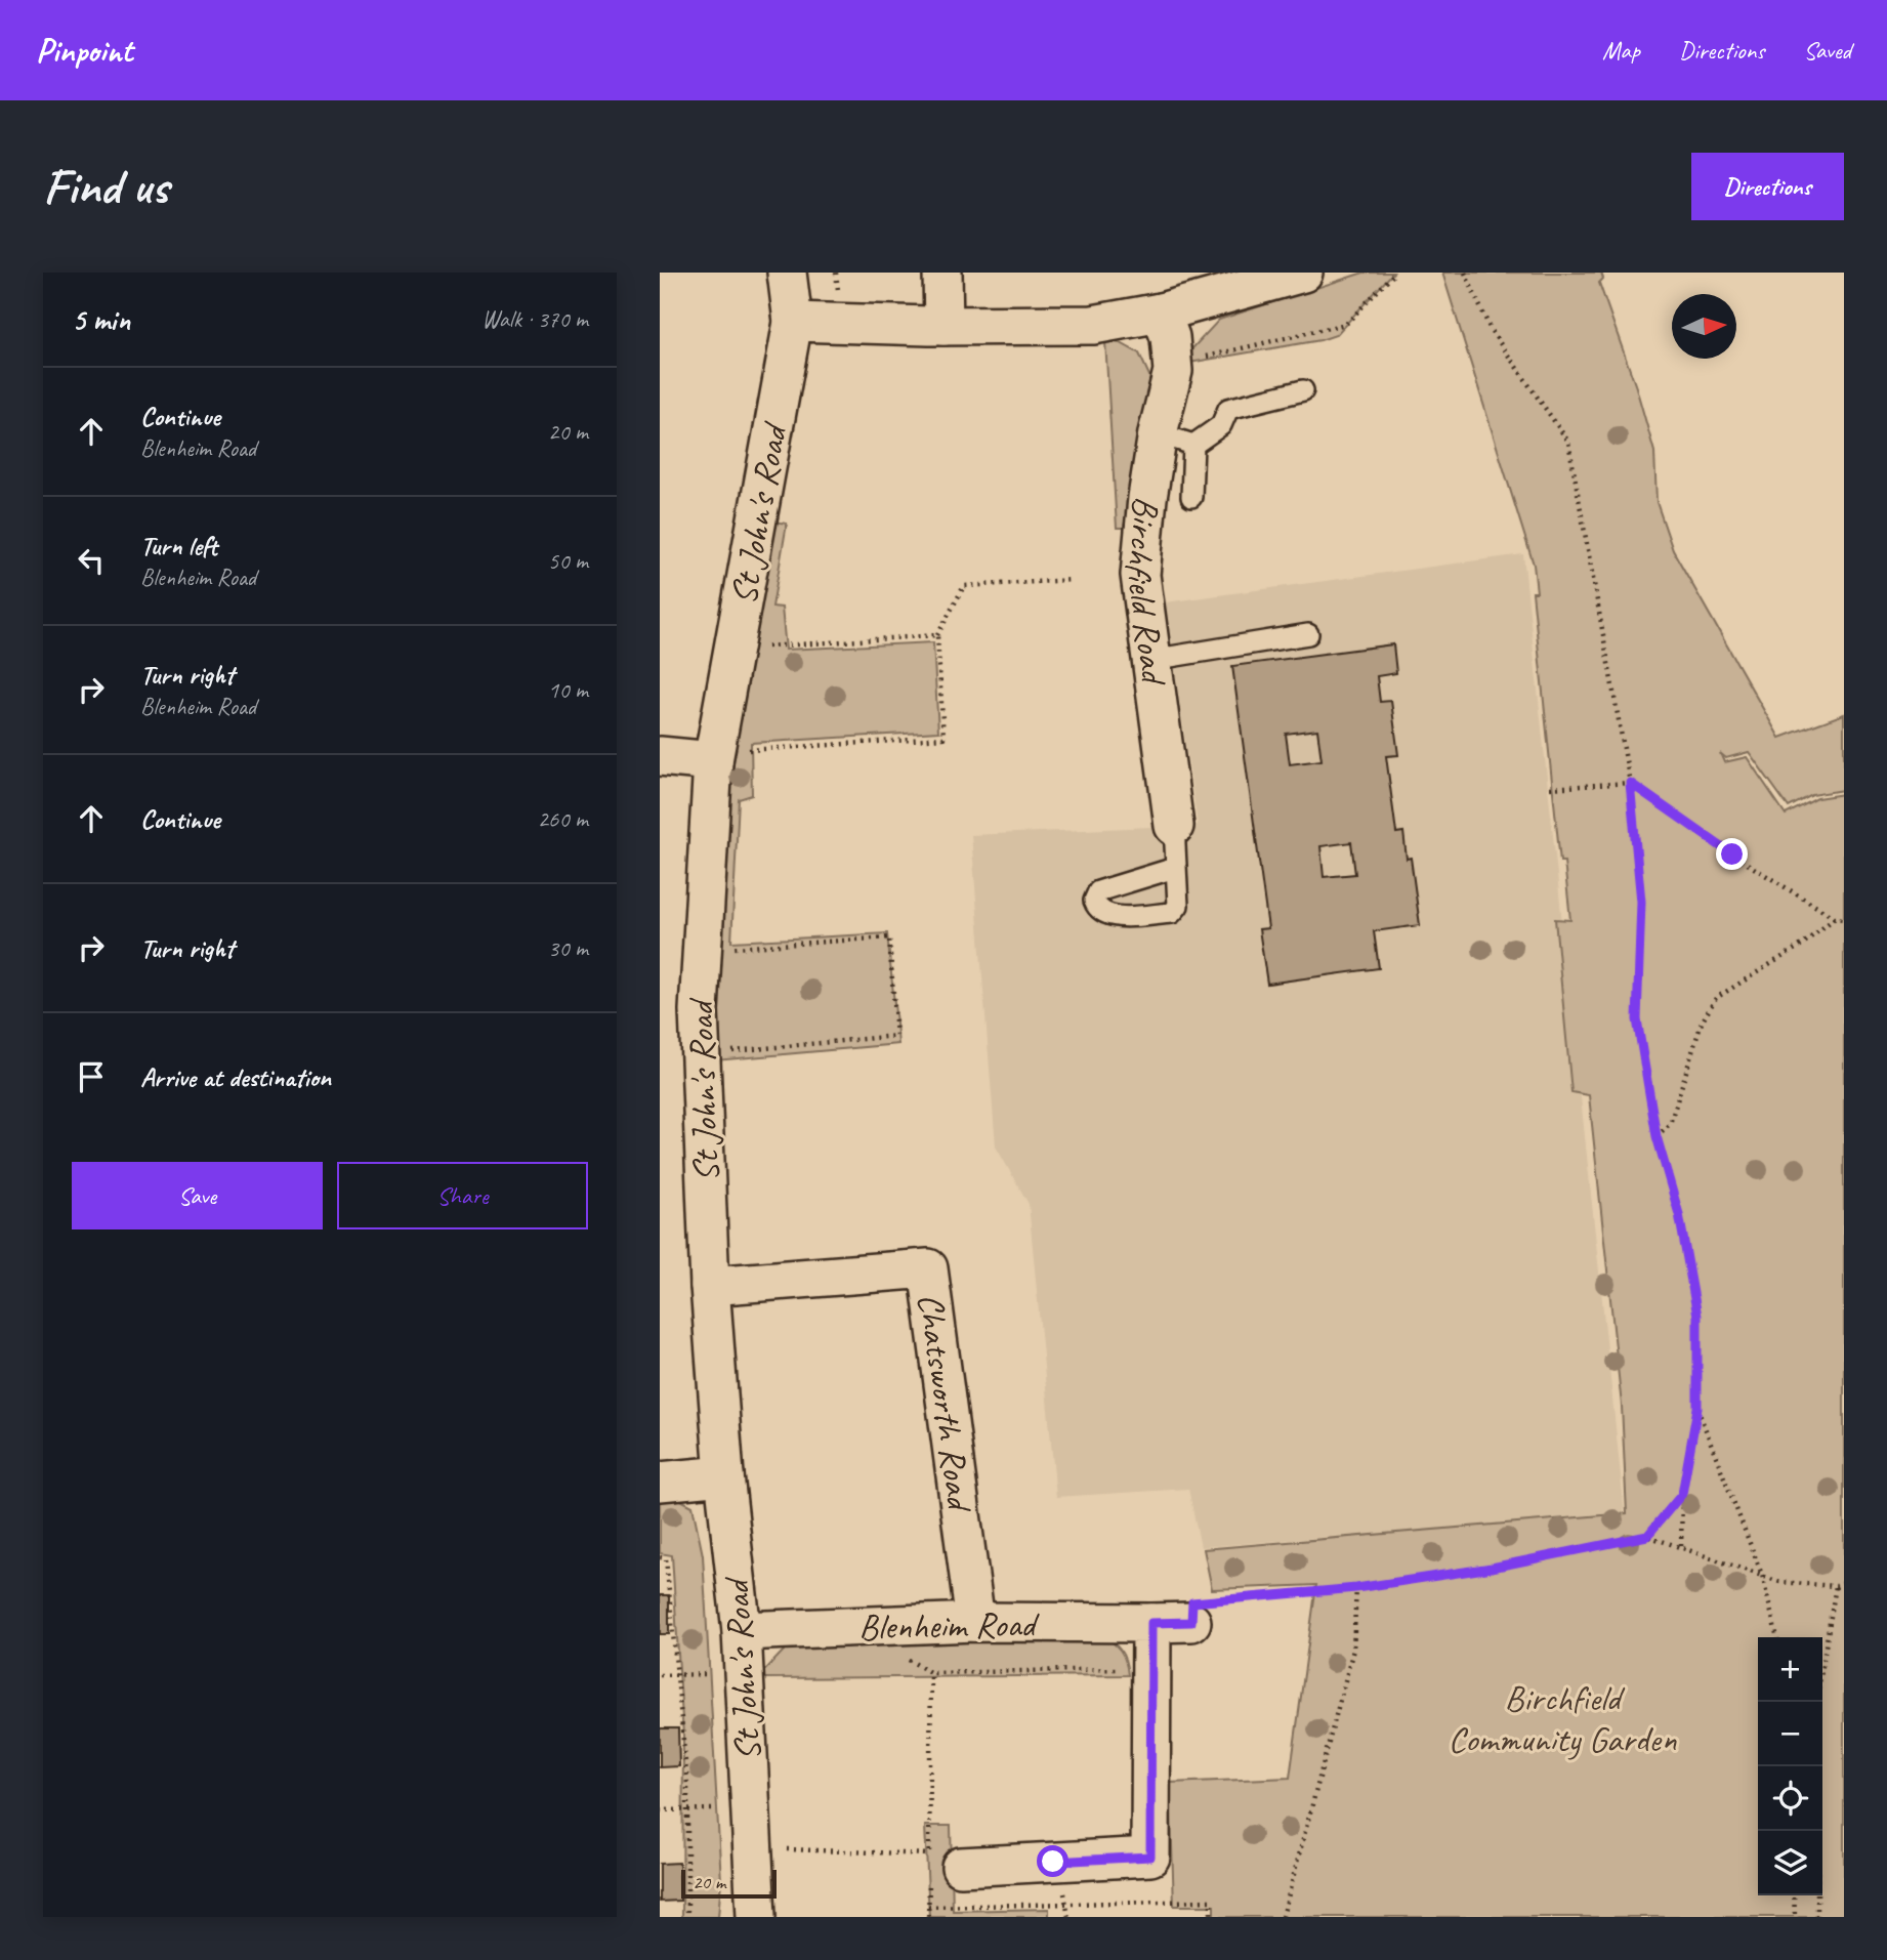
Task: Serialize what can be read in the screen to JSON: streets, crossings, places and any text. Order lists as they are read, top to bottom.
{
  "streets": {
    "street": [
      "St John's Road",
      "Birchfield Road",
      "Chatsworth Road",
      "Blenheim Road"
    ]
  },
  "crossings": [
    ["St John's Road", "Chatsworth Road"],
    ["St John's Road", "Blenheim Road"],
    ["Chatsworth Road", "Blenheim Road"]
  ],
  "parks": ["Birchfield Community Garden"],
  "scale_bar": "20 m",
  "north": "right",
  "page": {
    "header": "Pinpoint",
    "nav": ["Map", "Directions", "Saved"],
    "buttons": [
      "Directions",
      ["Save", "Share"]
    ],
    "title": "Find us",
    "heading": ["5 min", "Walk · 370 m"],
    "list": [
      ["Continue", "Blenheim Road", "20 m"],
      ["Turn left", "Blenheim Road", "50 m"],
      ["Turn right", "Blenheim Road", "10 m"],
      ["Continue", "260 m"],
      ["Turn right", "30 m"],
      "Arrive at destination"
    ],
    "map_buttons": ["+", "−"],
    "scale": "20 m"
  }
}
